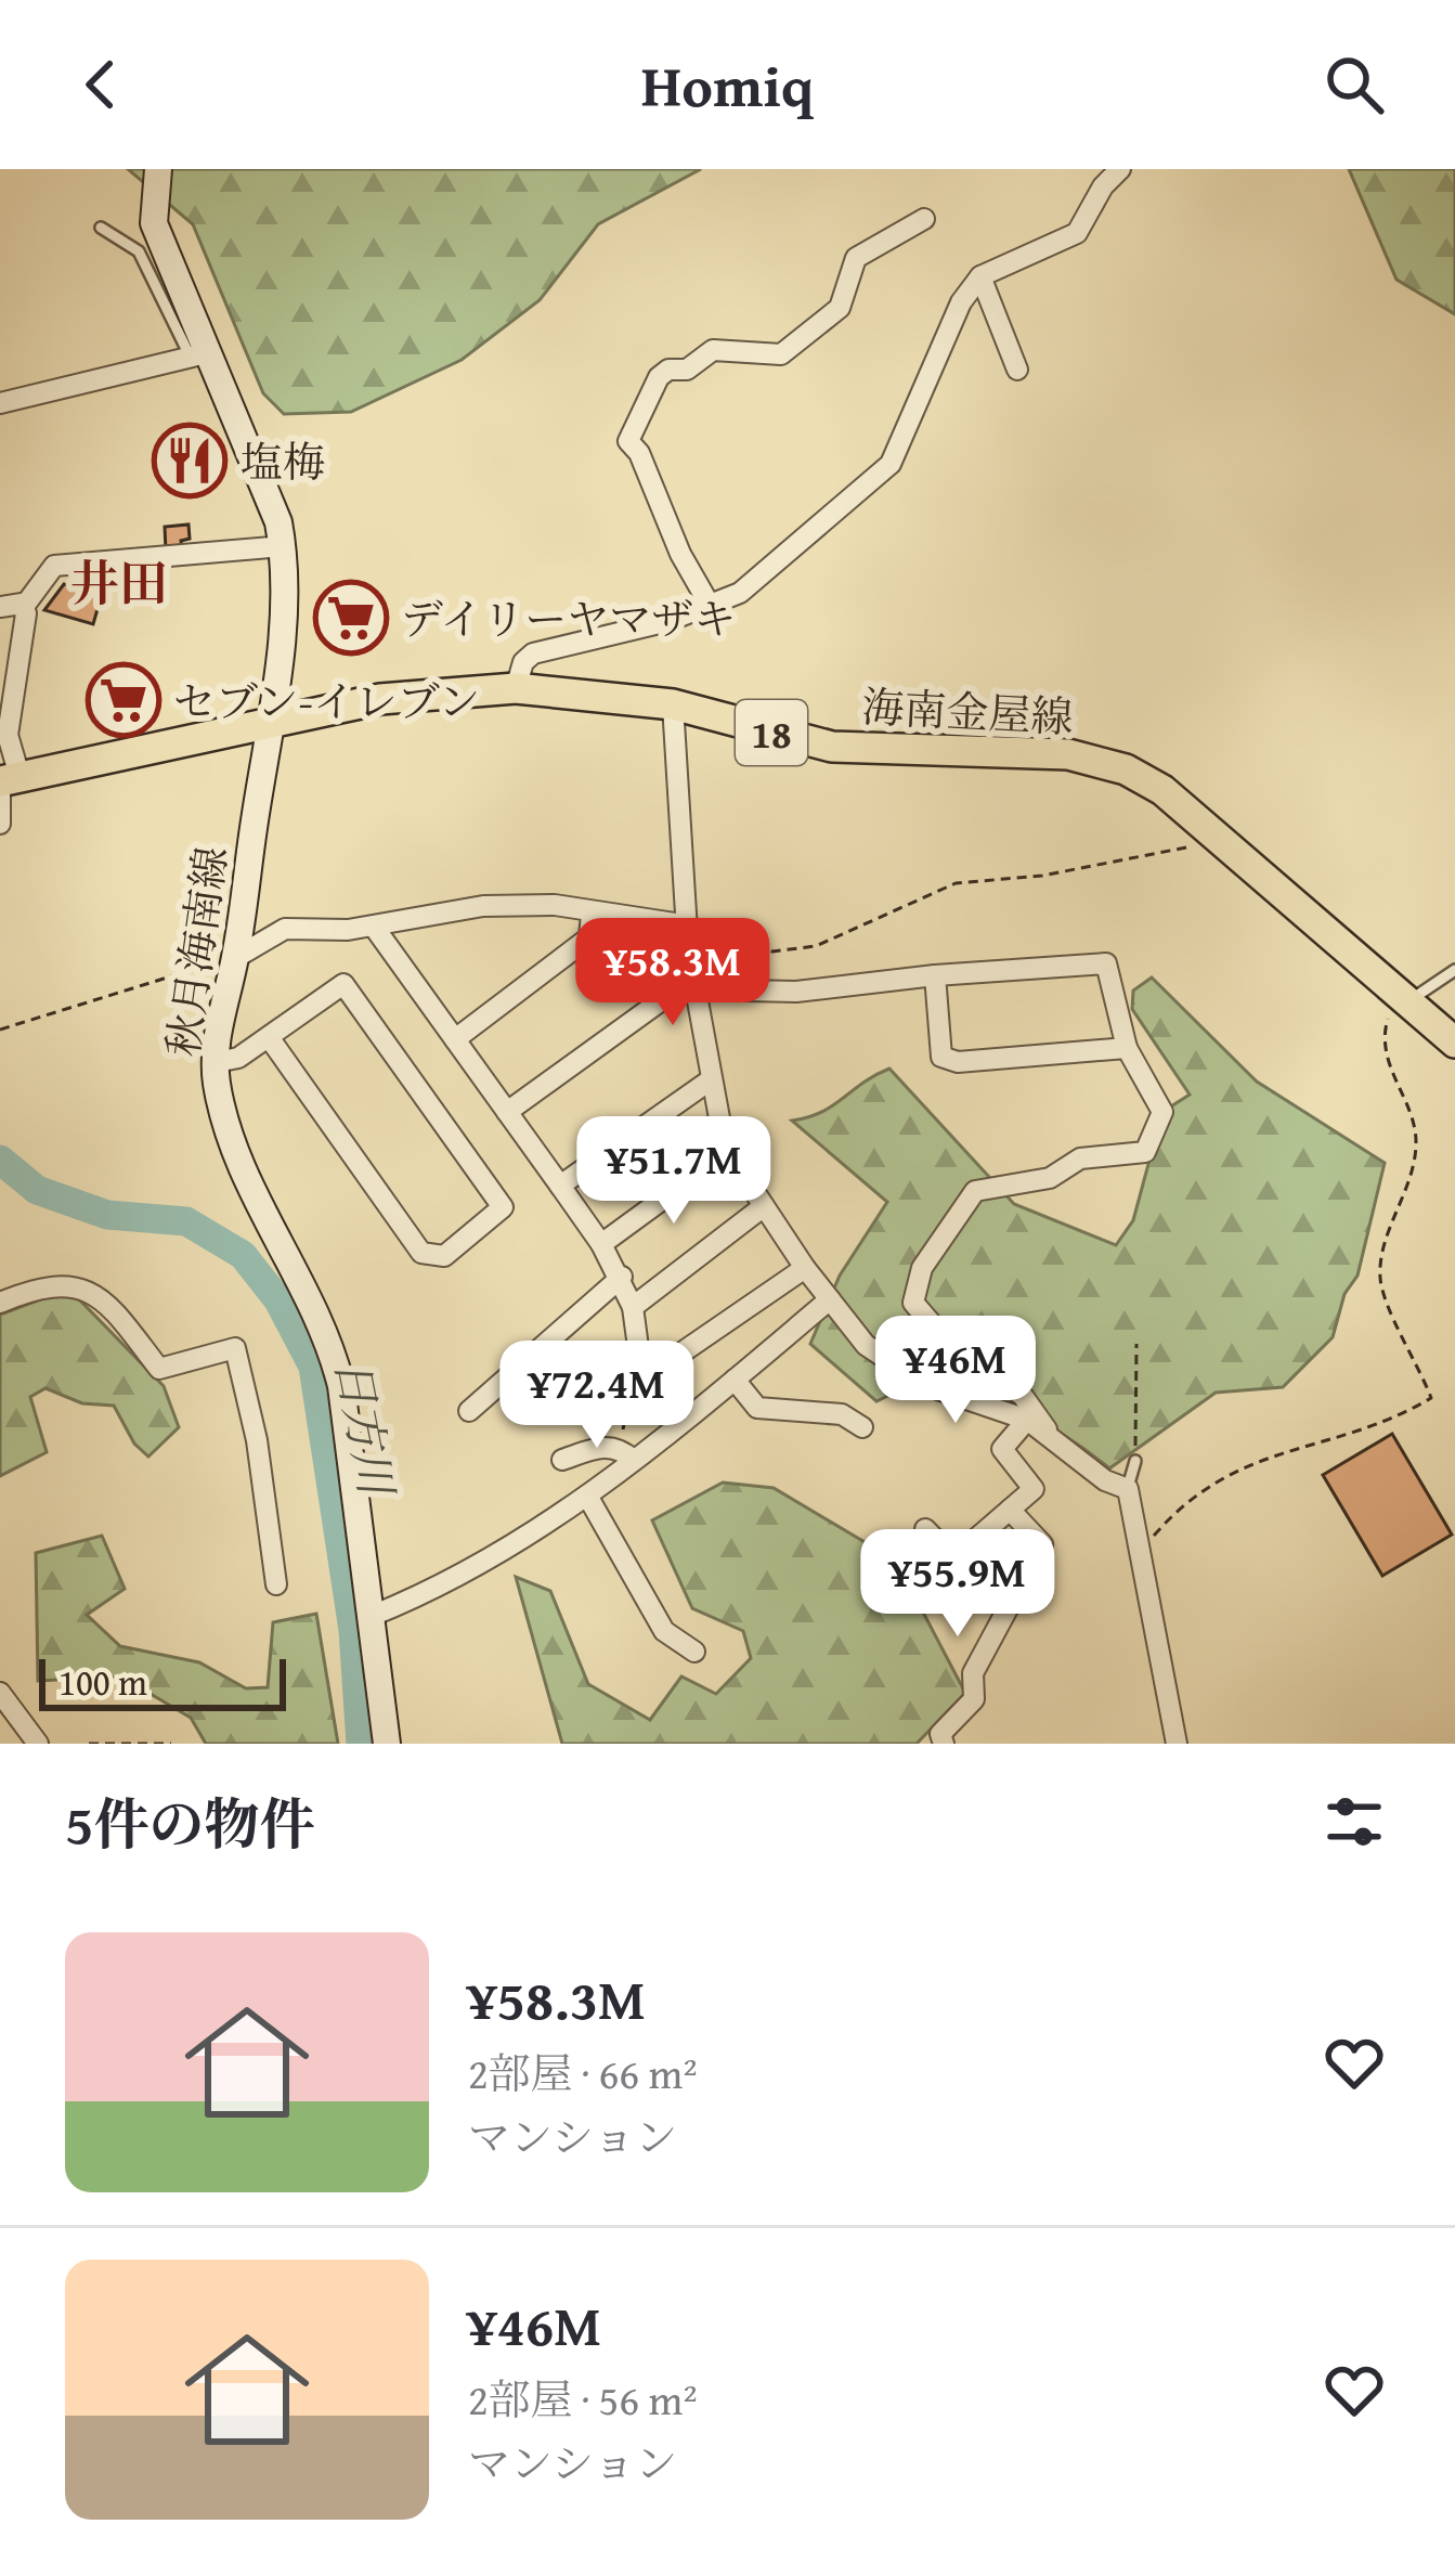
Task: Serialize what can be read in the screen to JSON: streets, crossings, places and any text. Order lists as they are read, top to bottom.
{
  "streets": {
    "main road": ["海南金屋線", "18", "秋月海南線"]
  },
  "crossings": [
    ["海南金屋線", "秋月海南線"]
  ],
  "districts": ["井田"],
  "water": ["日方川"],
  "places": {
    "restaurant": ["塩梅"],
    "supermarket": ["デイリーヤマザキ", "セブン-イレブン"]
  },
  "scale_bar": "100 m",
  "page": {
    "header": "Homiq",
    "price": [
      "¥58.3M",
      "¥51.7M",
      "¥46M",
      "¥72.4M",
      "¥55.9M"
    ],
    "scale": "100 m",
    "heading": "5件の物件",
    "list": [
      {
        "name": "¥58.3M",
        "note": "2部屋 · 66 m² · マンション"
      },
      {
        "name": "¥46M",
        "note": "2部屋 · 56 m² · マンション"
      }
    ]
  }
}
